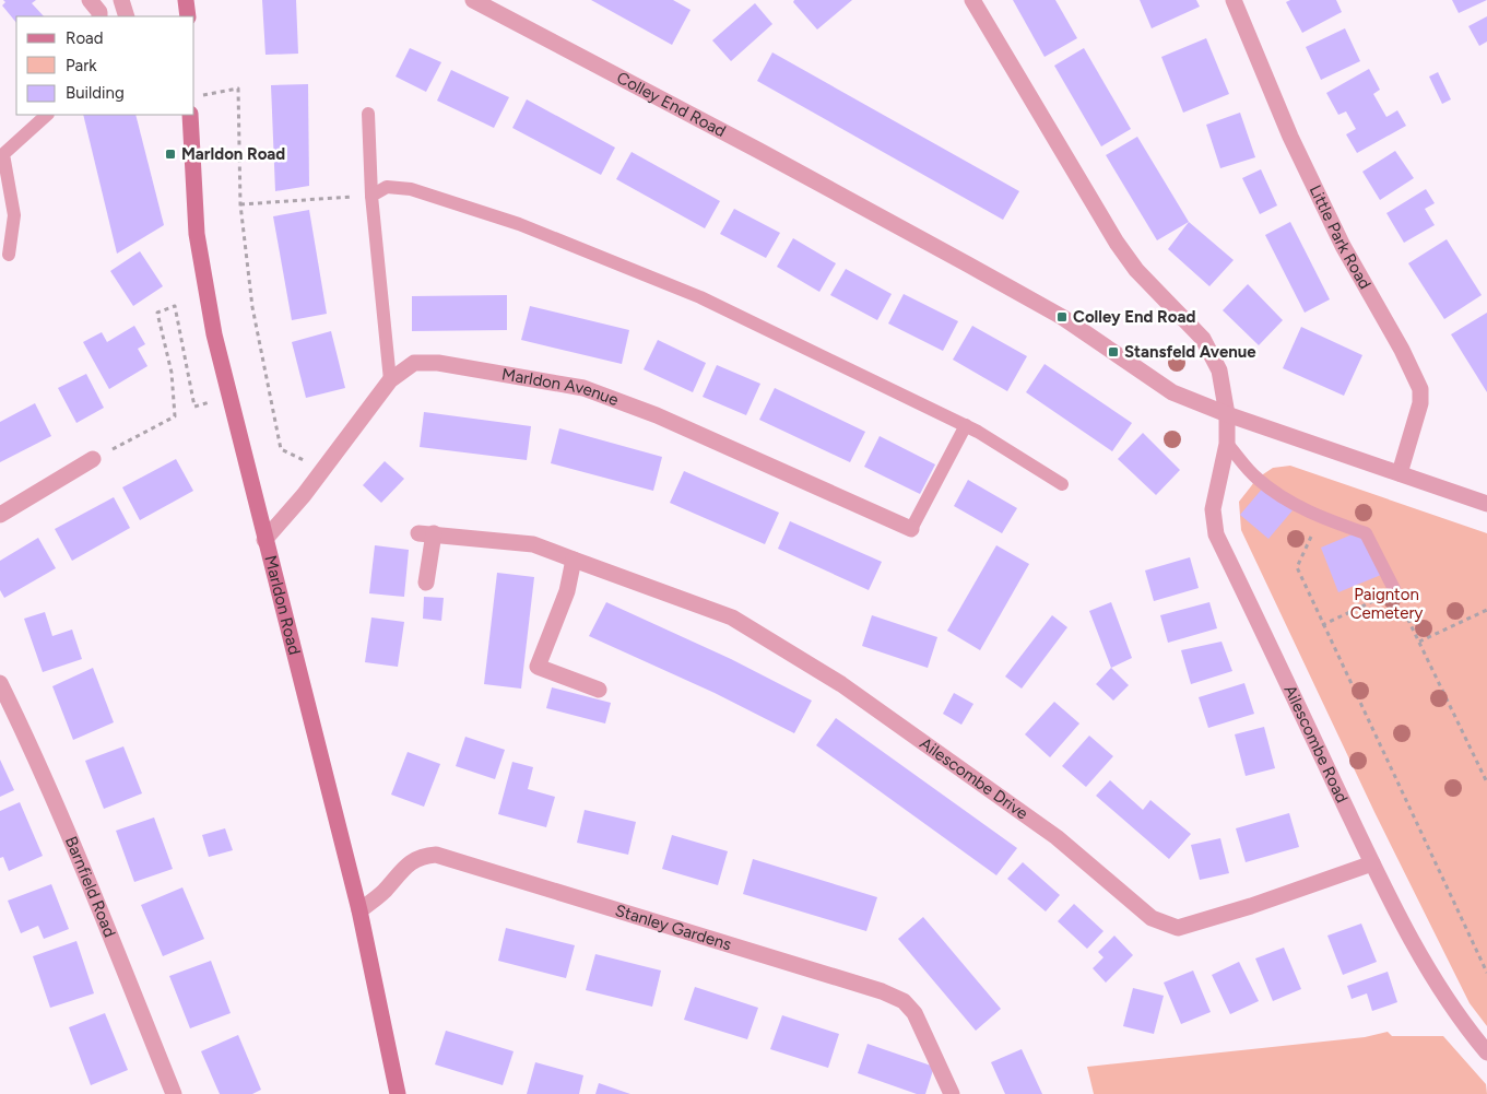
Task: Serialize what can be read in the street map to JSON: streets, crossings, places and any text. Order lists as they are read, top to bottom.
{
  "streets": {
    "main road": ["Marldon Road"],
    "street": [
      "Colley End Road",
      "Little Park Road",
      "Marldon Avenue",
      "Ailescombe Road",
      "Ailescombe Drive",
      "Barnfield Road",
      "Stanley Gardens"
    ]
  },
  "crossings": [
    ["Colley End Road", "Little Park Road"],
    ["Colley End Road", "Ailescombe Road"],
    ["Marldon Avenue", "Marldon Road"],
    ["Marldon Road", "Stanley Gardens"],
    ["Ailescombe Road", "Ailescombe Drive"]
  ],
  "parks": ["Paignton Cemetery"],
  "places": {
    "transit": ["Marldon Road", "Colley End Road", "Stansfeld Avenue"]
  },
  "legend": ["Road", "Park", "Building"]
}
